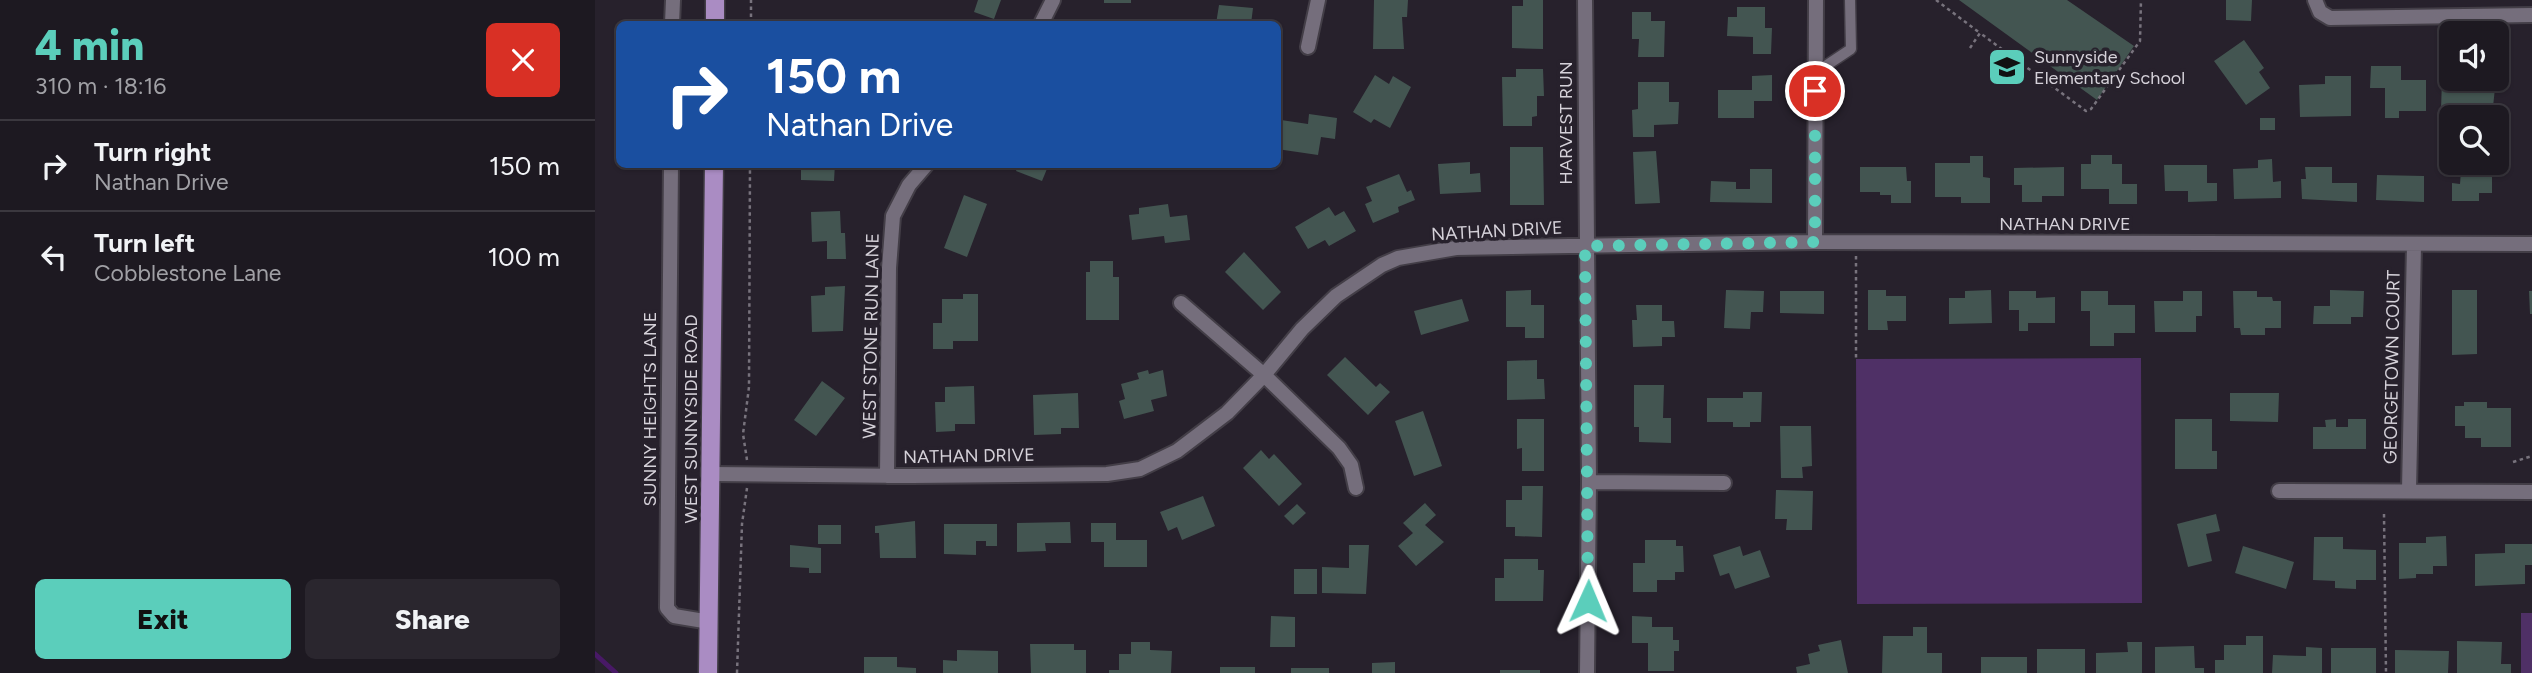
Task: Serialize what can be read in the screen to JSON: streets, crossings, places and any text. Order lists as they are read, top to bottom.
{
  "streets": {
    "main road": ["WEST SUNNYSIDE ROAD"],
    "street": [
      "HARVEST RUN",
      "NATHAN DRIVE",
      "WEST STONE RUN LANE",
      "GEORGETOWN COURT",
      "SUNNY HEIGHTS LANE"
    ]
  },
  "crossings": [
    ["HARVEST RUN", "NATHAN DRIVE"],
    ["NATHAN DRIVE", "WEST STONE RUN LANE"],
    ["NATHAN DRIVE", "GEORGETOWN COURT"],
    ["NATHAN DRIVE", "WEST SUNNYSIDE ROAD"],
    ["SUNNY HEIGHTS LANE", "WEST SUNNYSIDE ROAD"]
  ],
  "places": {
    "school or university": ["Sunnyside Elementary School"]
  },
  "page": {
    "heading": ["4 min", "310 m · 18:16"],
    "turn": ["150 m", "Nathan Drive"],
    "list": [
      {
        "name": "Turn right",
        "note": "Nathan Drive",
        "value": "150 m"
      },
      {
        "name": "Turn left",
        "note": "Cobblestone Lane",
        "value": "100 m"
      }
    ],
    "buttons": ["Exit", "Share"]
  }
}
